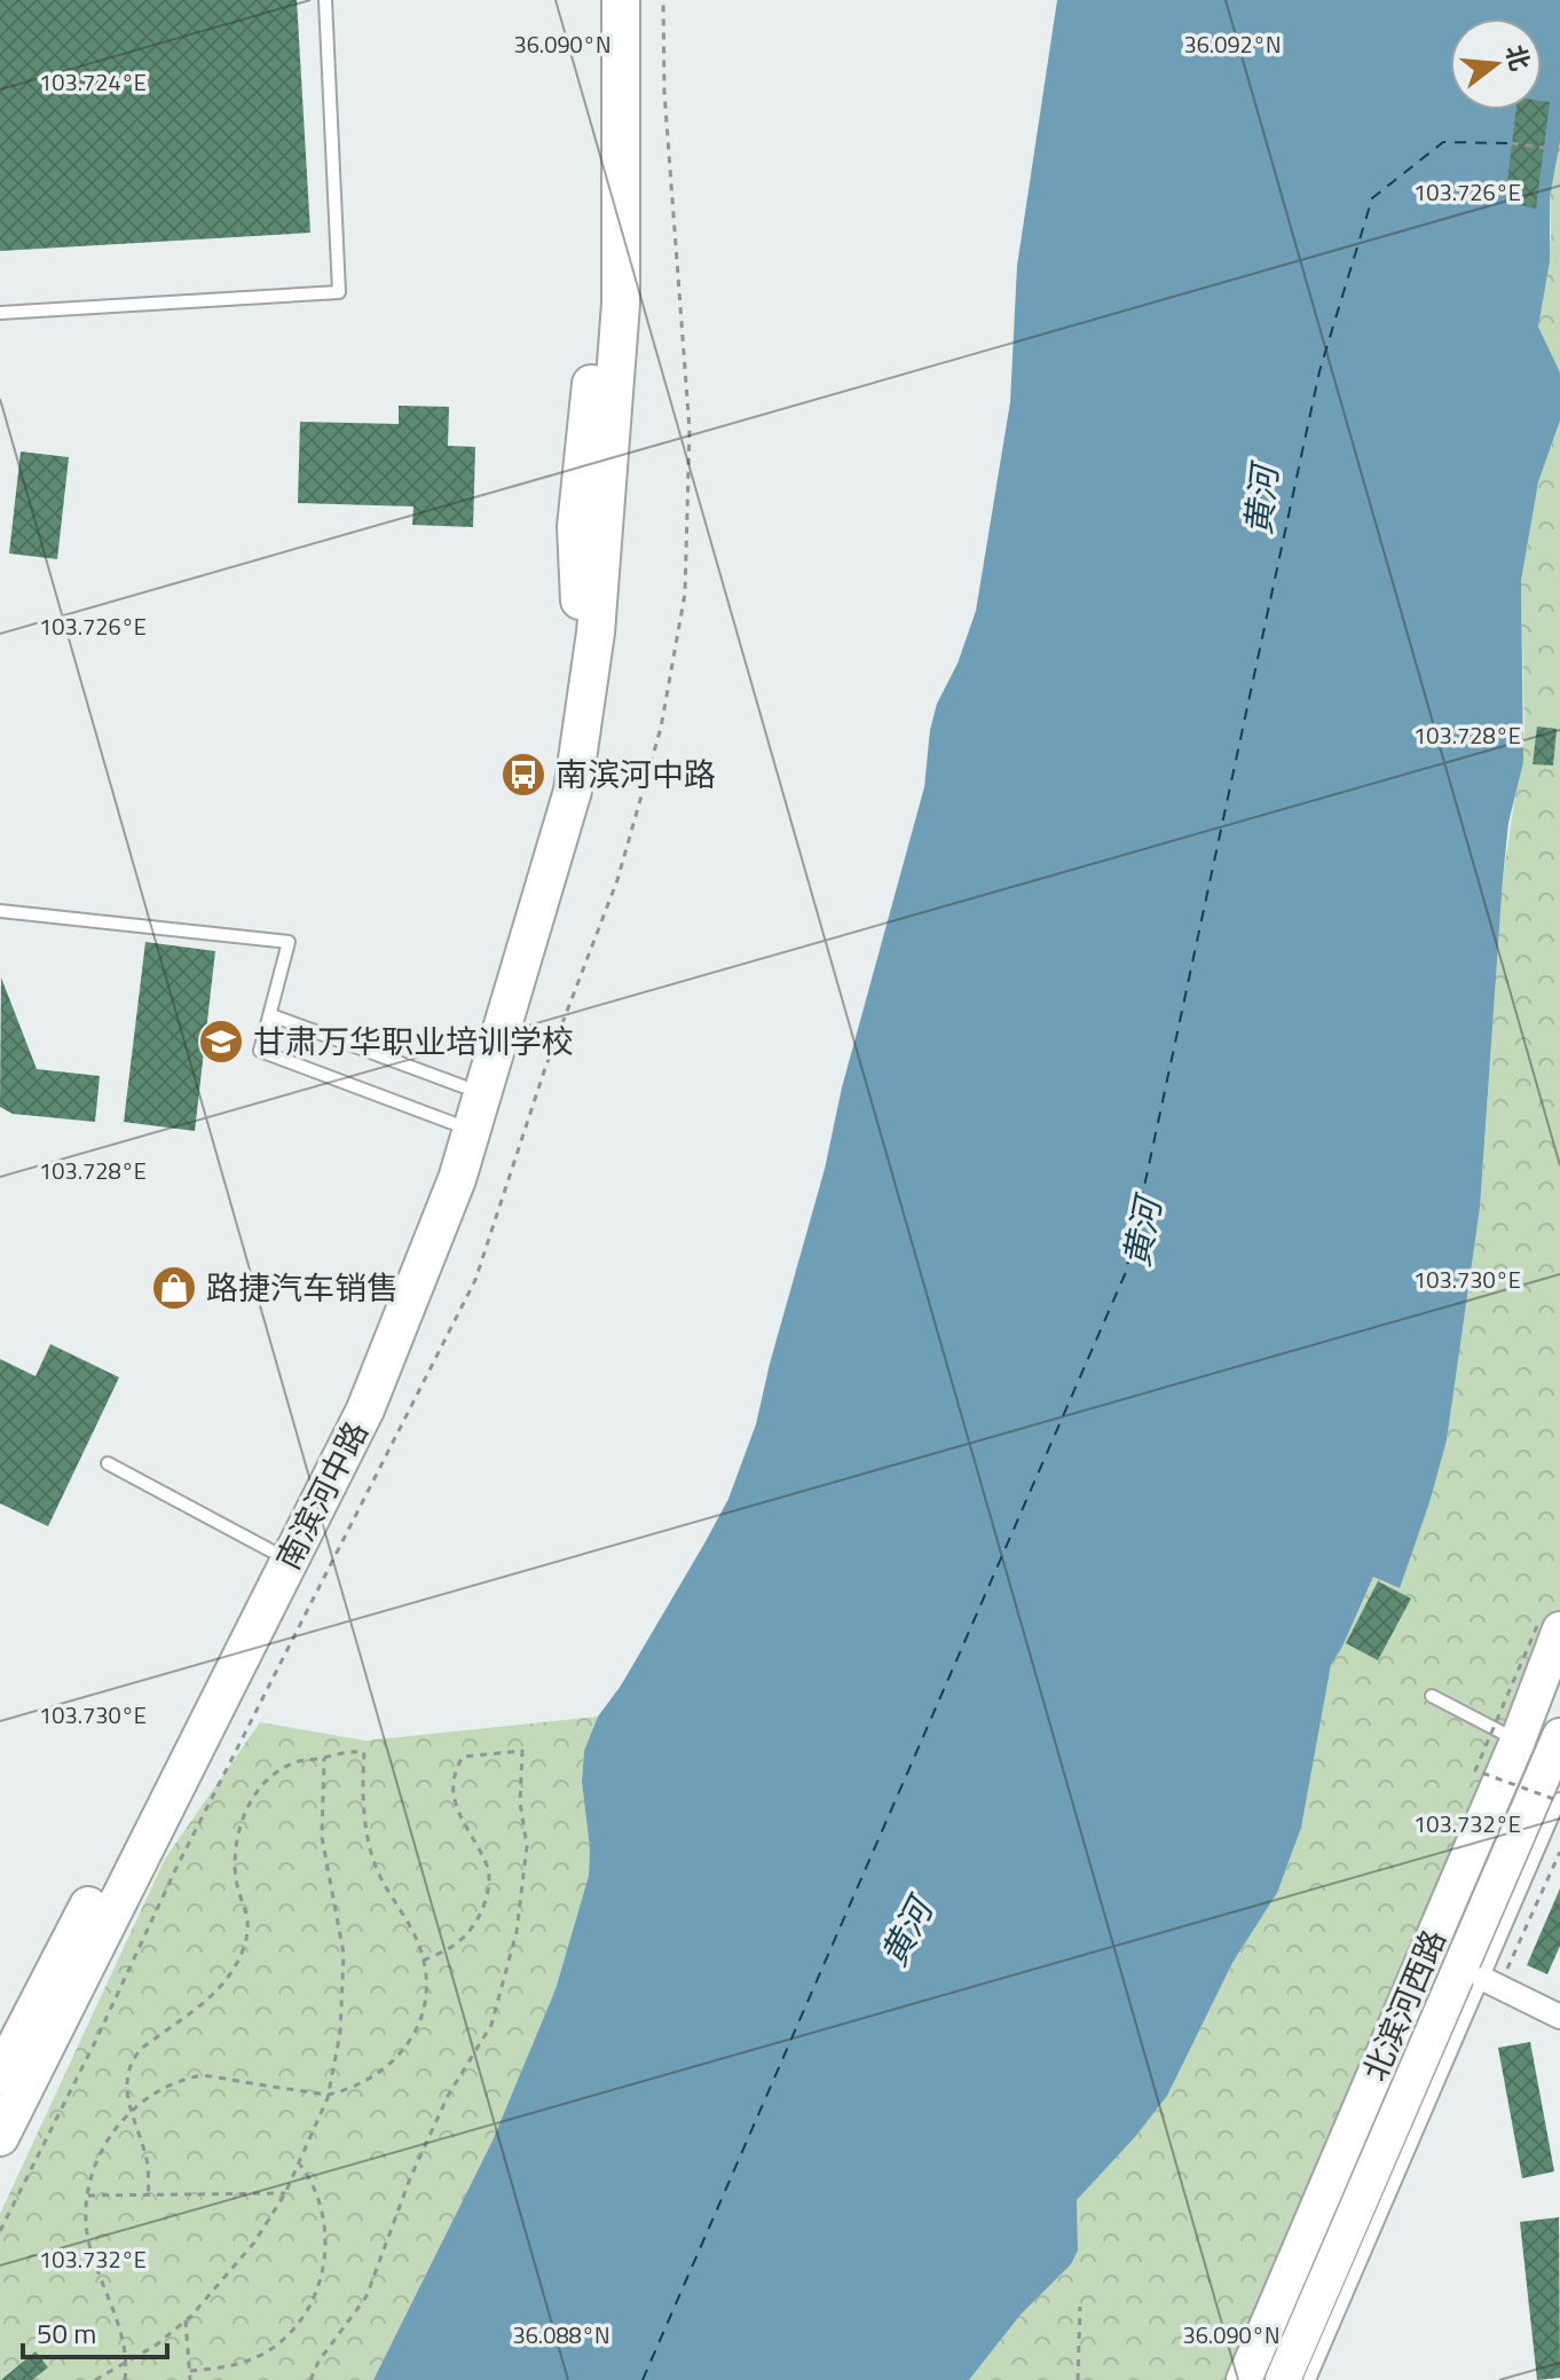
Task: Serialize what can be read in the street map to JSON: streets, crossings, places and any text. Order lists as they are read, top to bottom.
{
  "streets": {
    "highway": ["南滨河中路"],
    "main road": ["北滨河西路"]
  },
  "water": ["黄河"],
  "places": {
    "bus stop": ["南滨河中路"],
    "school or university": ["甘肃万华职业培训学校"],
    "shop": ["路捷汽车销售"]
  },
  "scale_bar": "50 m",
  "north": "right",
  "coordinates": [
    "36.090°N",
    "36.092°N",
    "103.724°E",
    "103.726°E",
    "103.728°E",
    "103.730°E",
    "103.732°E",
    "36.088°N"
  ]
}
